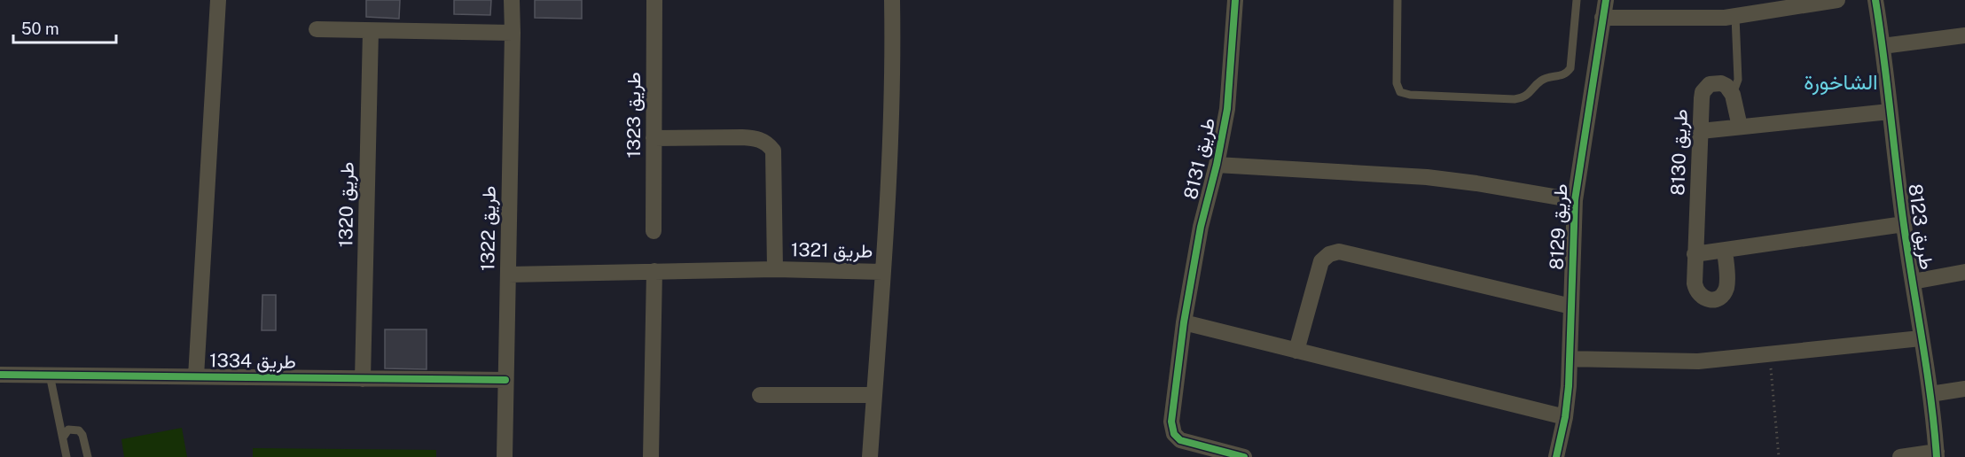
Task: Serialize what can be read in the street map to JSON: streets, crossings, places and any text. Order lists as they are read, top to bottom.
{
  "streets": {
    "street": [
      "طريق 1323",
      "طريق 8130",
      "طريق 8131",
      "طريق 1320",
      "طريق 8129",
      "طريق 8123",
      "طريق 1322",
      "طريق 1321",
      "طريق 1334"
    ]
  },
  "crossings": [
    ["طريق 8131", "طريق 8129"],
    ["طريق 1320", "طريق 1334"],
    ["طريق 1322", "طريق 1321"],
    ["طريق 1322", "طريق 1334"]
  ],
  "districts": ["الشاخورة"],
  "scale_bar": "50 m"
}
